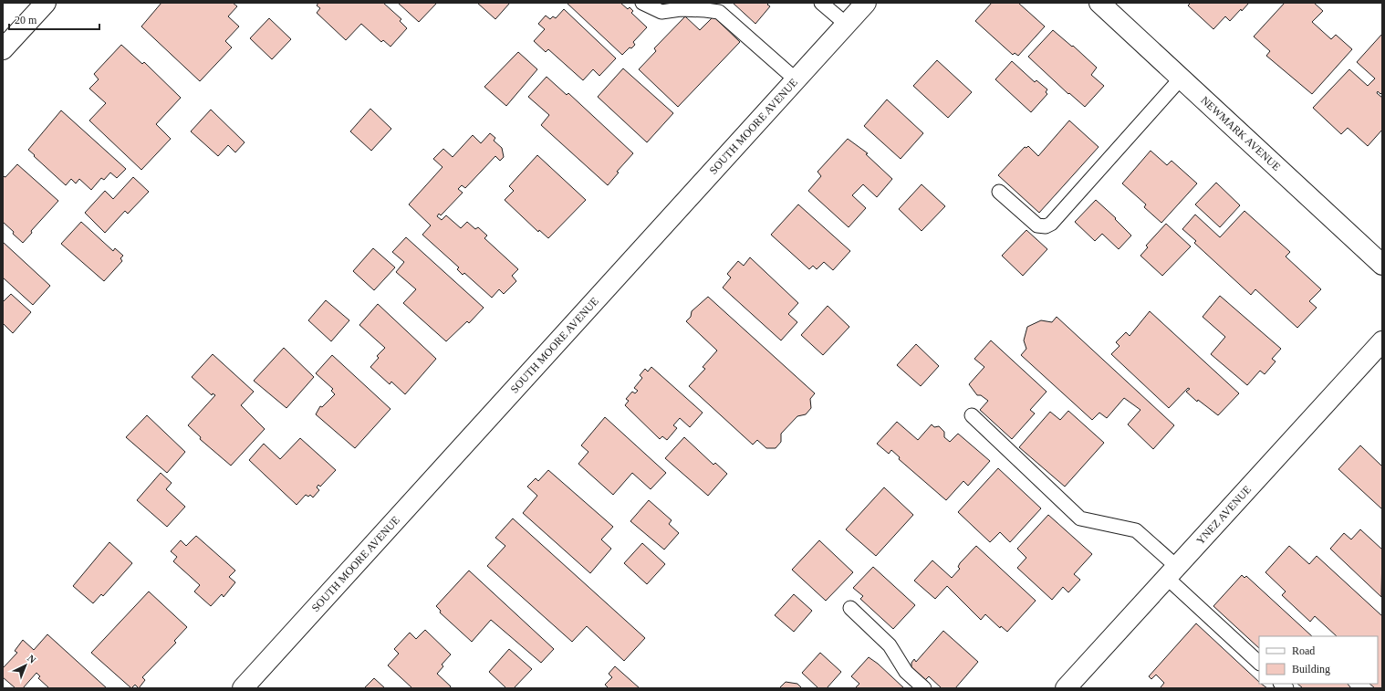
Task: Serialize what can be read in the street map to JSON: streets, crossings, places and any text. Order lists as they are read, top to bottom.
{
  "streets": {
    "street": ["SOUTH MOORE AVENUE", "NEWMARK AVENUE", "YNEZ AVENUE"]
  },
  "legend": ["Road", "Building"],
  "scale_bar": "20 m",
  "north": "top right"
}
